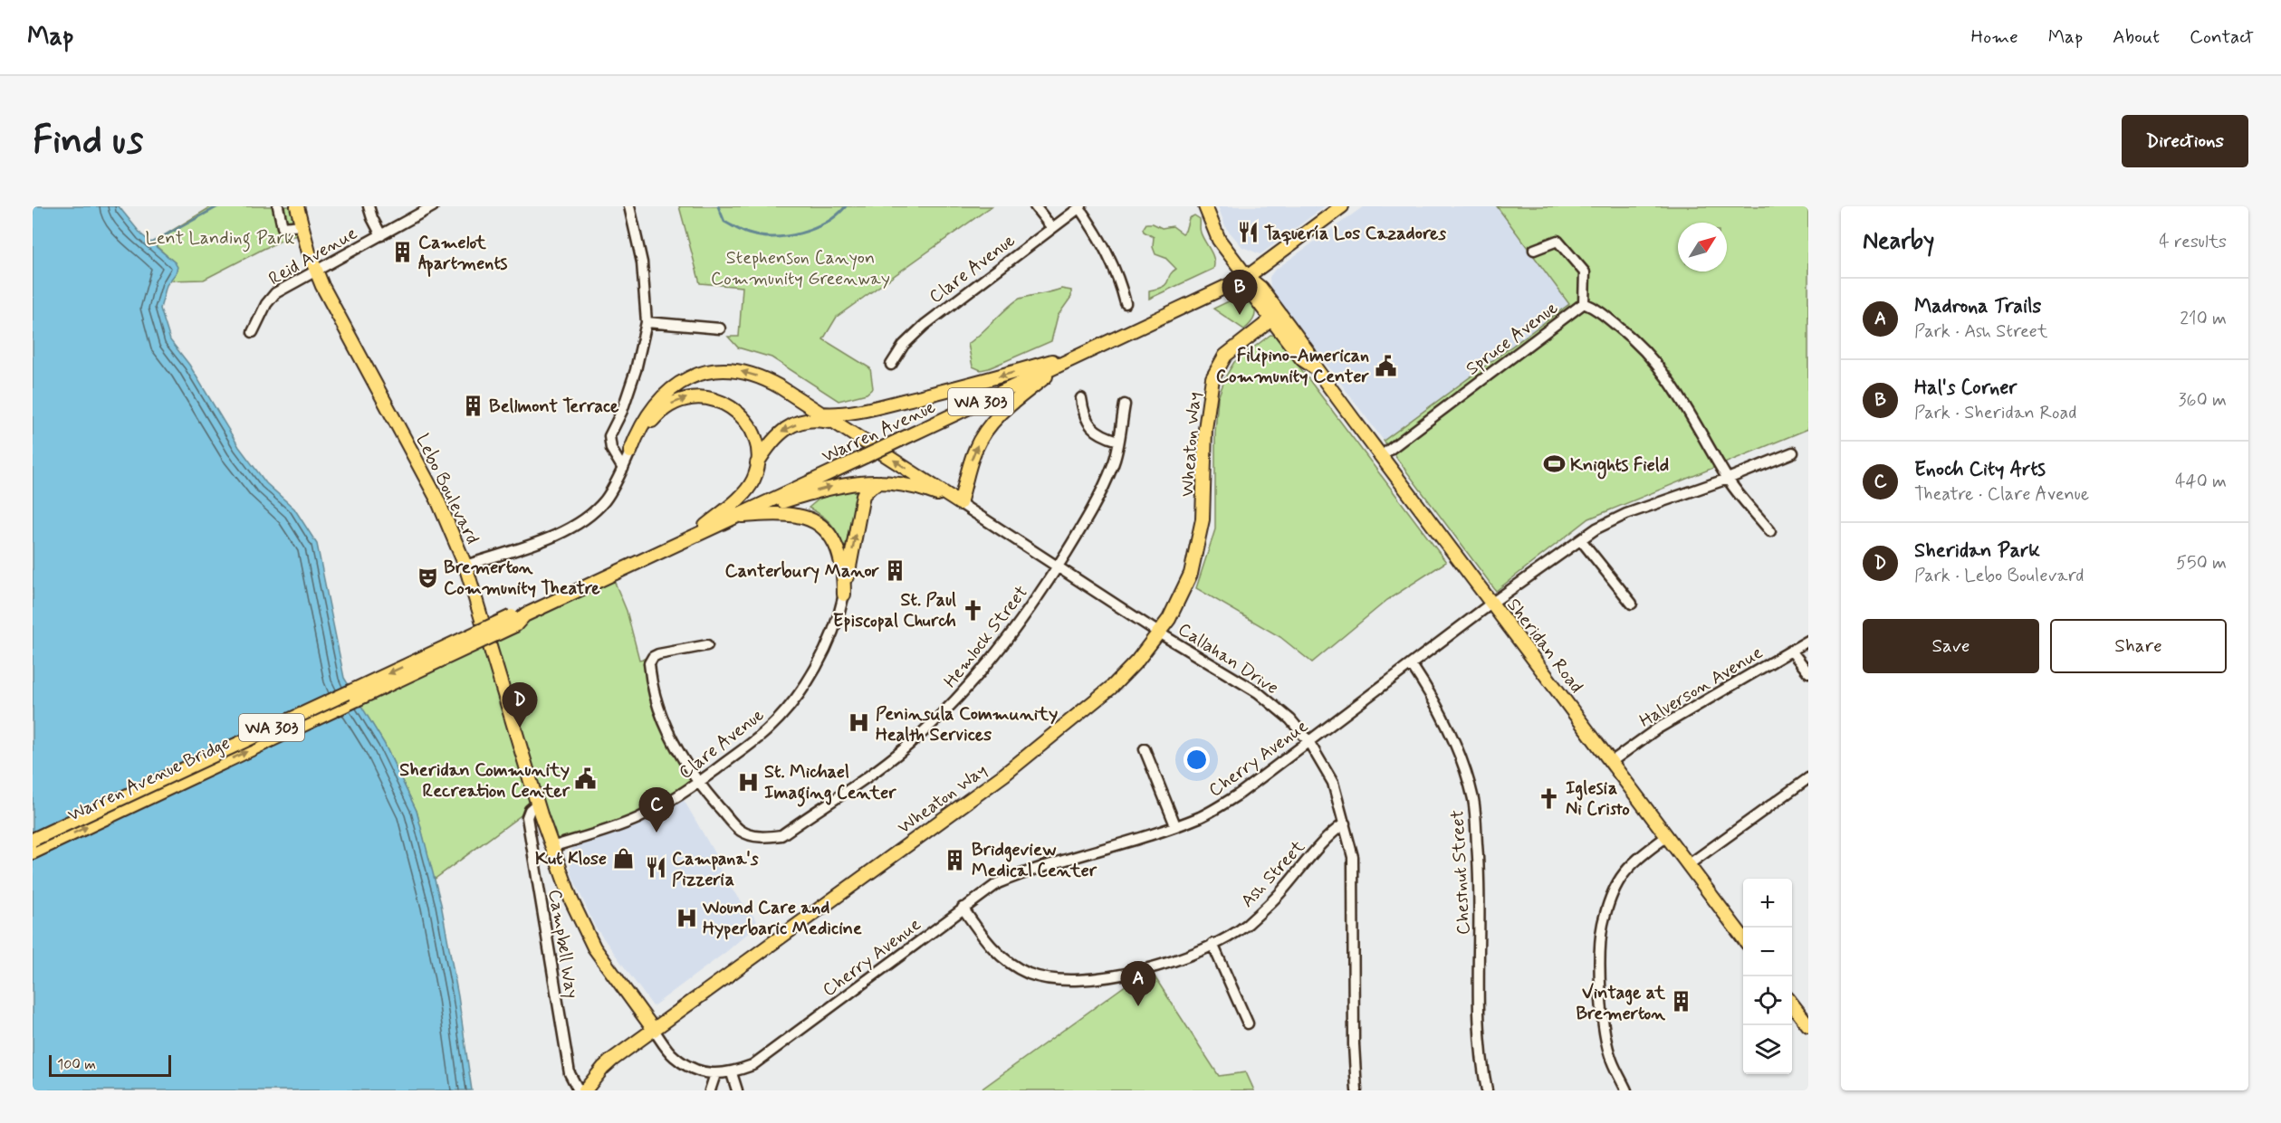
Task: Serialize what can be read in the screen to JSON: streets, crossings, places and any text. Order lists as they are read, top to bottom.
{
  "streets": {
    "main road": [
      "WA 303",
      "Warren Avenue",
      "Wheaton Way",
      "Lebo Boulevard",
      "Sheridan Road",
      "Warren Avenue Bridge"
    ],
    "street": [
      "Reid Avenue",
      "Clare Avenue",
      "Spruce Avenue",
      "Hemlock Street",
      "Callahan Drive",
      "Halverson Avenue",
      "Cherry Avenue",
      "Chestnut Street",
      "Ash Street",
      "Campbell Way"
    ]
  },
  "crossings": [
    ["Reid Avenue", "Lebo Boulevard"],
    ["Clare Avenue", "Lebo Boulevard"],
    ["Clare Avenue", "Hemlock Street"],
    ["Spruce Avenue", "Sheridan Road"],
    ["WA 303", "Warren Avenue"],
    ["WA 303", "Sheridan Road"],
    ["Warren Avenue", "Sheridan Road"],
    ["Warren Avenue", "Warren Avenue Bridge"],
    ["Wheaton Way", "Lebo Boulevard"],
    ["Wheaton Way", "Sheridan Road"],
    ["Wheaton Way", "Callahan Drive"],
    ["Wheaton Way", "Cherry Avenue"],
    ["Lebo Boulevard", "Cherry Avenue"],
    ["Lebo Boulevard", "Campbell Way"],
    ["Hemlock Street", "Callahan Drive"],
    ["Sheridan Road", "Halverson Avenue"],
    ["Sheridan Road", "Cherry Avenue"],
    ["Callahan Drive", "Cherry Avenue"],
    ["Callahan Drive", "Ash Street"],
    ["Cherry Avenue", "Chestnut Street"],
    ["Cherry Avenue", "Ash Street"]
  ],
  "parks": ["Lent Landing Park", "Stephenson Canyon Community Greenway"],
  "places": {
    "restaurant": ["Taquería Los Cazadores", "Campana's Pizzeria"],
    "building": [
      "Camelot Apartments",
      "Bellmont Terrace",
      "Canterbury Manor",
      "Bridgeview Medical Center",
      "Vintage at Bremerton"
    ],
    "public building": ["Filipino-American Community Center", "Sheridan Community Recreation Center"],
    "sports": ["Knights Field"],
    "theatre": ["Bremerton Community Theatre"],
    "church": ["St. Paul Episcopal Church", "Iglesia Ni Cristo"],
    "hospital": ["Peninsula Community Health Services", "St. Michael Imaging Center", "Wound Care and Hyperbaric Medicine"],
    "shop": ["Kut Klose"]
  },
  "scale_bar": "100 m",
  "north": "top right",
  "page": {
    "header": "Map",
    "nav": [
      "Home",
      "Map",
      "About",
      "Contact"
    ],
    "buttons": [
      "Directions",
      ["Save", "Share"]
    ],
    "title": "Find us",
    "heading": ["Nearby", "4 results"],
    "pins": [
      "B",
      "D",
      "C",
      "A"
    ],
    "list": [
      {
        "mark": "A",
        "name": "Madrona Trails",
        "note": "Park · Ash Street",
        "value": "210 m"
      },
      {
        "mark": "B",
        "name": "Hal's Corner",
        "note": "Park · Sheridan Road",
        "value": "360 m"
      },
      {
        "mark": "C",
        "name": "Enoch City Arts",
        "note": "Theatre · Clare Avenue",
        "value": "440 m"
      },
      {
        "mark": "D",
        "name": "Sheridan Park",
        "note": "Park · Lebo Boulevard",
        "value": "550 m"
      }
    ],
    "map_buttons": ["+", "−"],
    "scale": "100 m"
  }
}
